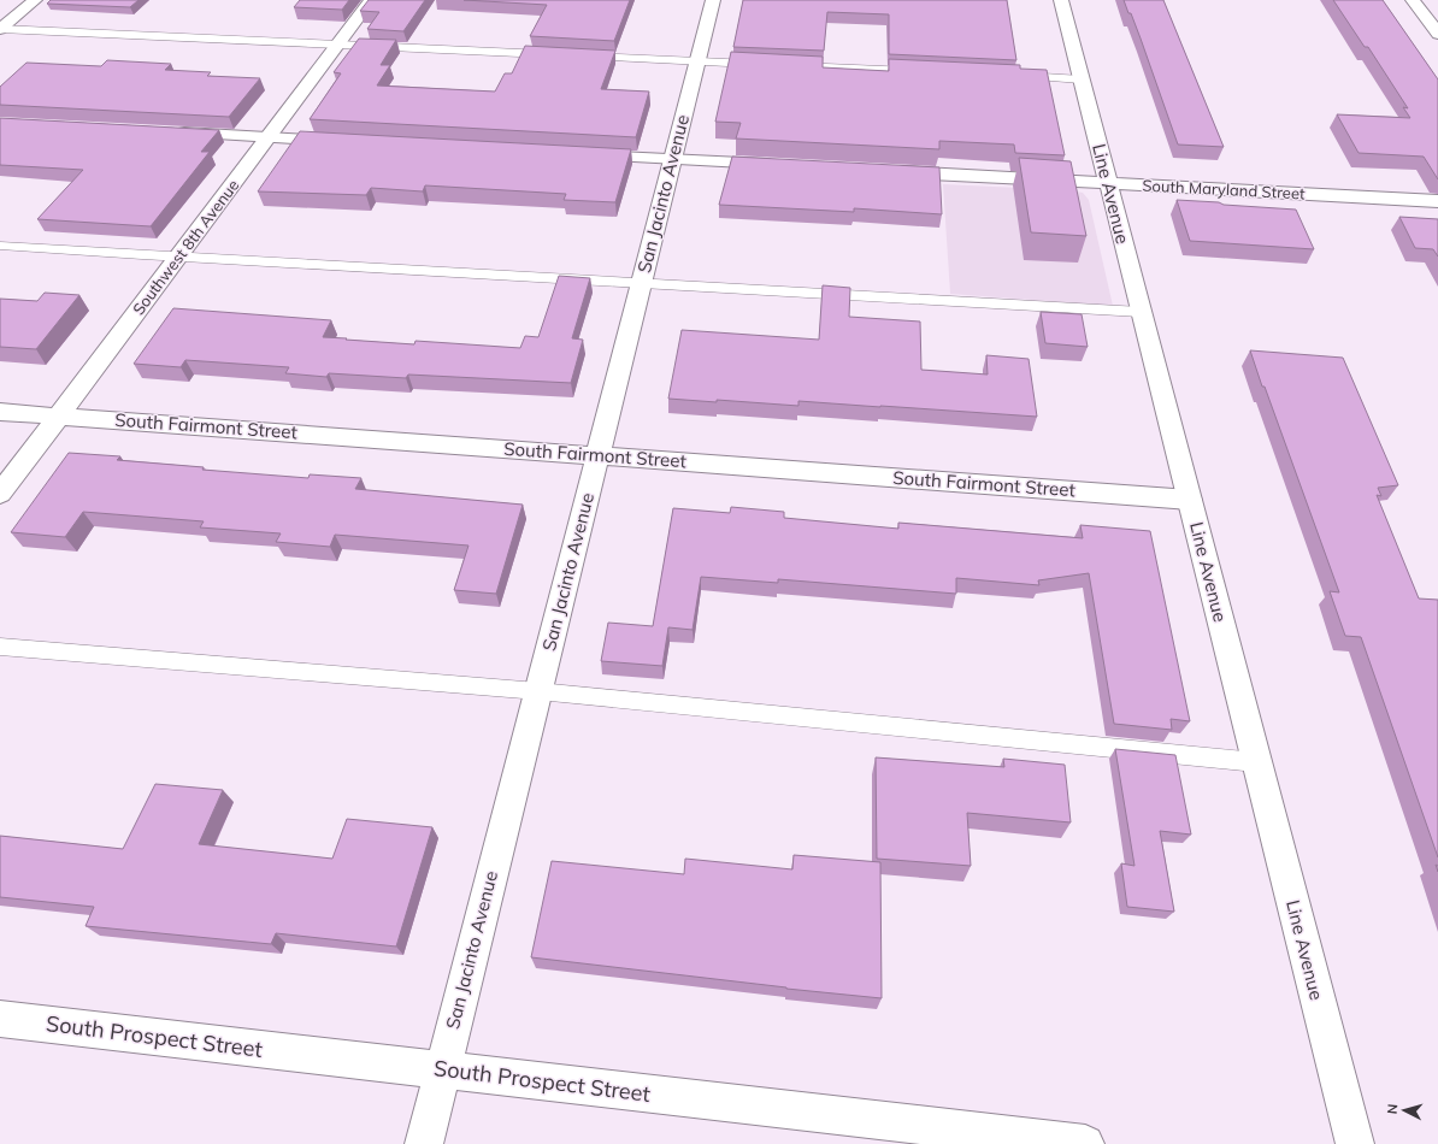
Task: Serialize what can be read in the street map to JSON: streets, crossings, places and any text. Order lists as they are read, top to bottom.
{
  "streets": {
    "street": [
      "South Maryland Street",
      "San Jacinto Avenue",
      "Line Avenue",
      "Southwest 8th Avenue",
      "South Fairmont Street",
      "South Prospect Street"
    ]
  },
  "crossings": [
    ["South Maryland Street", "Line Avenue"],
    ["San Jacinto Avenue", "South Fairmont Street"],
    ["San Jacinto Avenue", "South Prospect Street"],
    ["Line Avenue", "South Fairmont Street"],
    ["Southwest 8th Avenue", "South Fairmont Street"]
  ],
  "north": "left"
}
